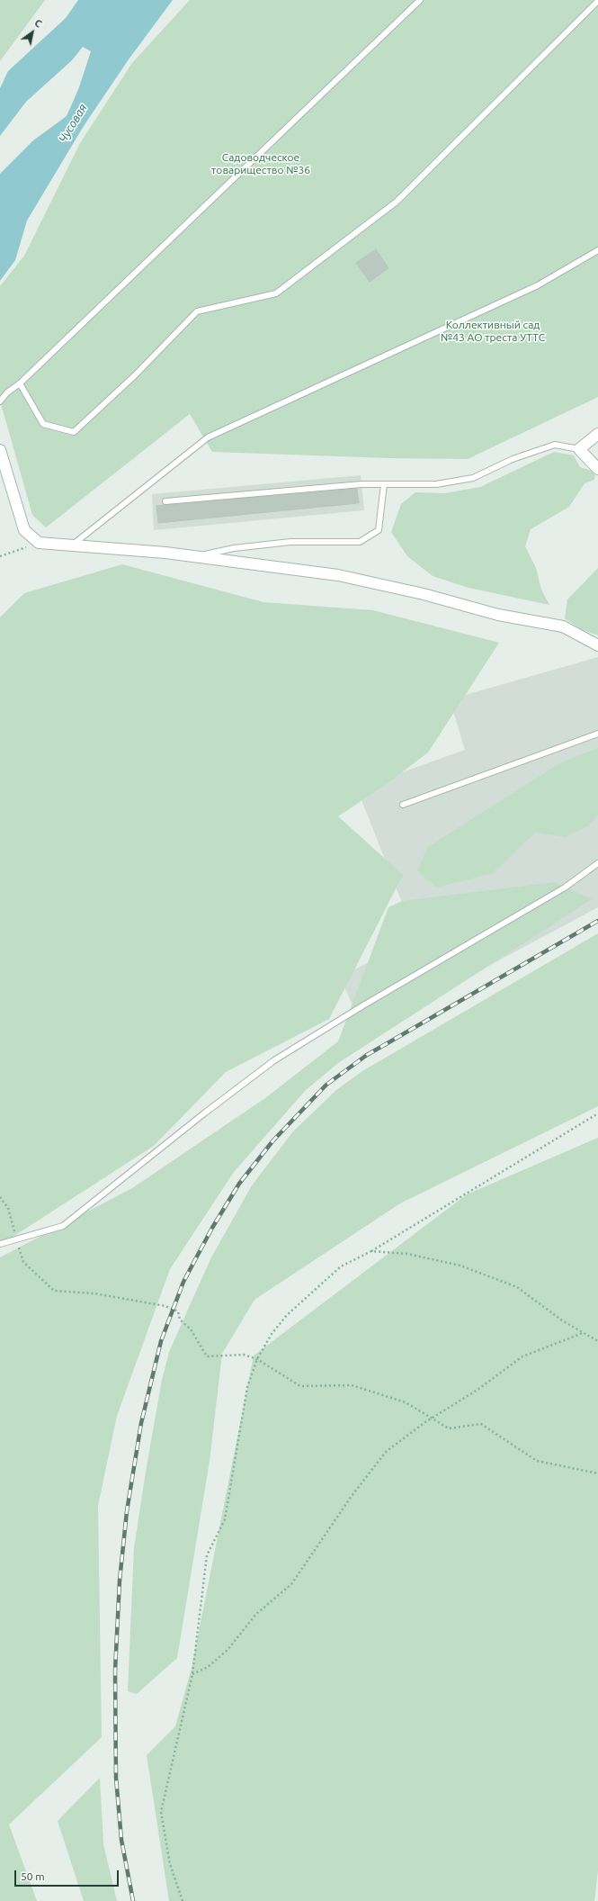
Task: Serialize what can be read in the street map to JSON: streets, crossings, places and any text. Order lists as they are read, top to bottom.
{
  "water": ["Чусовая"],
  "parks": ["Садоводческое товарищество №36", "Коллективный сад №43 АО треста УТТС"],
  "scale_bar": "50 m",
  "north": "top right"
}
